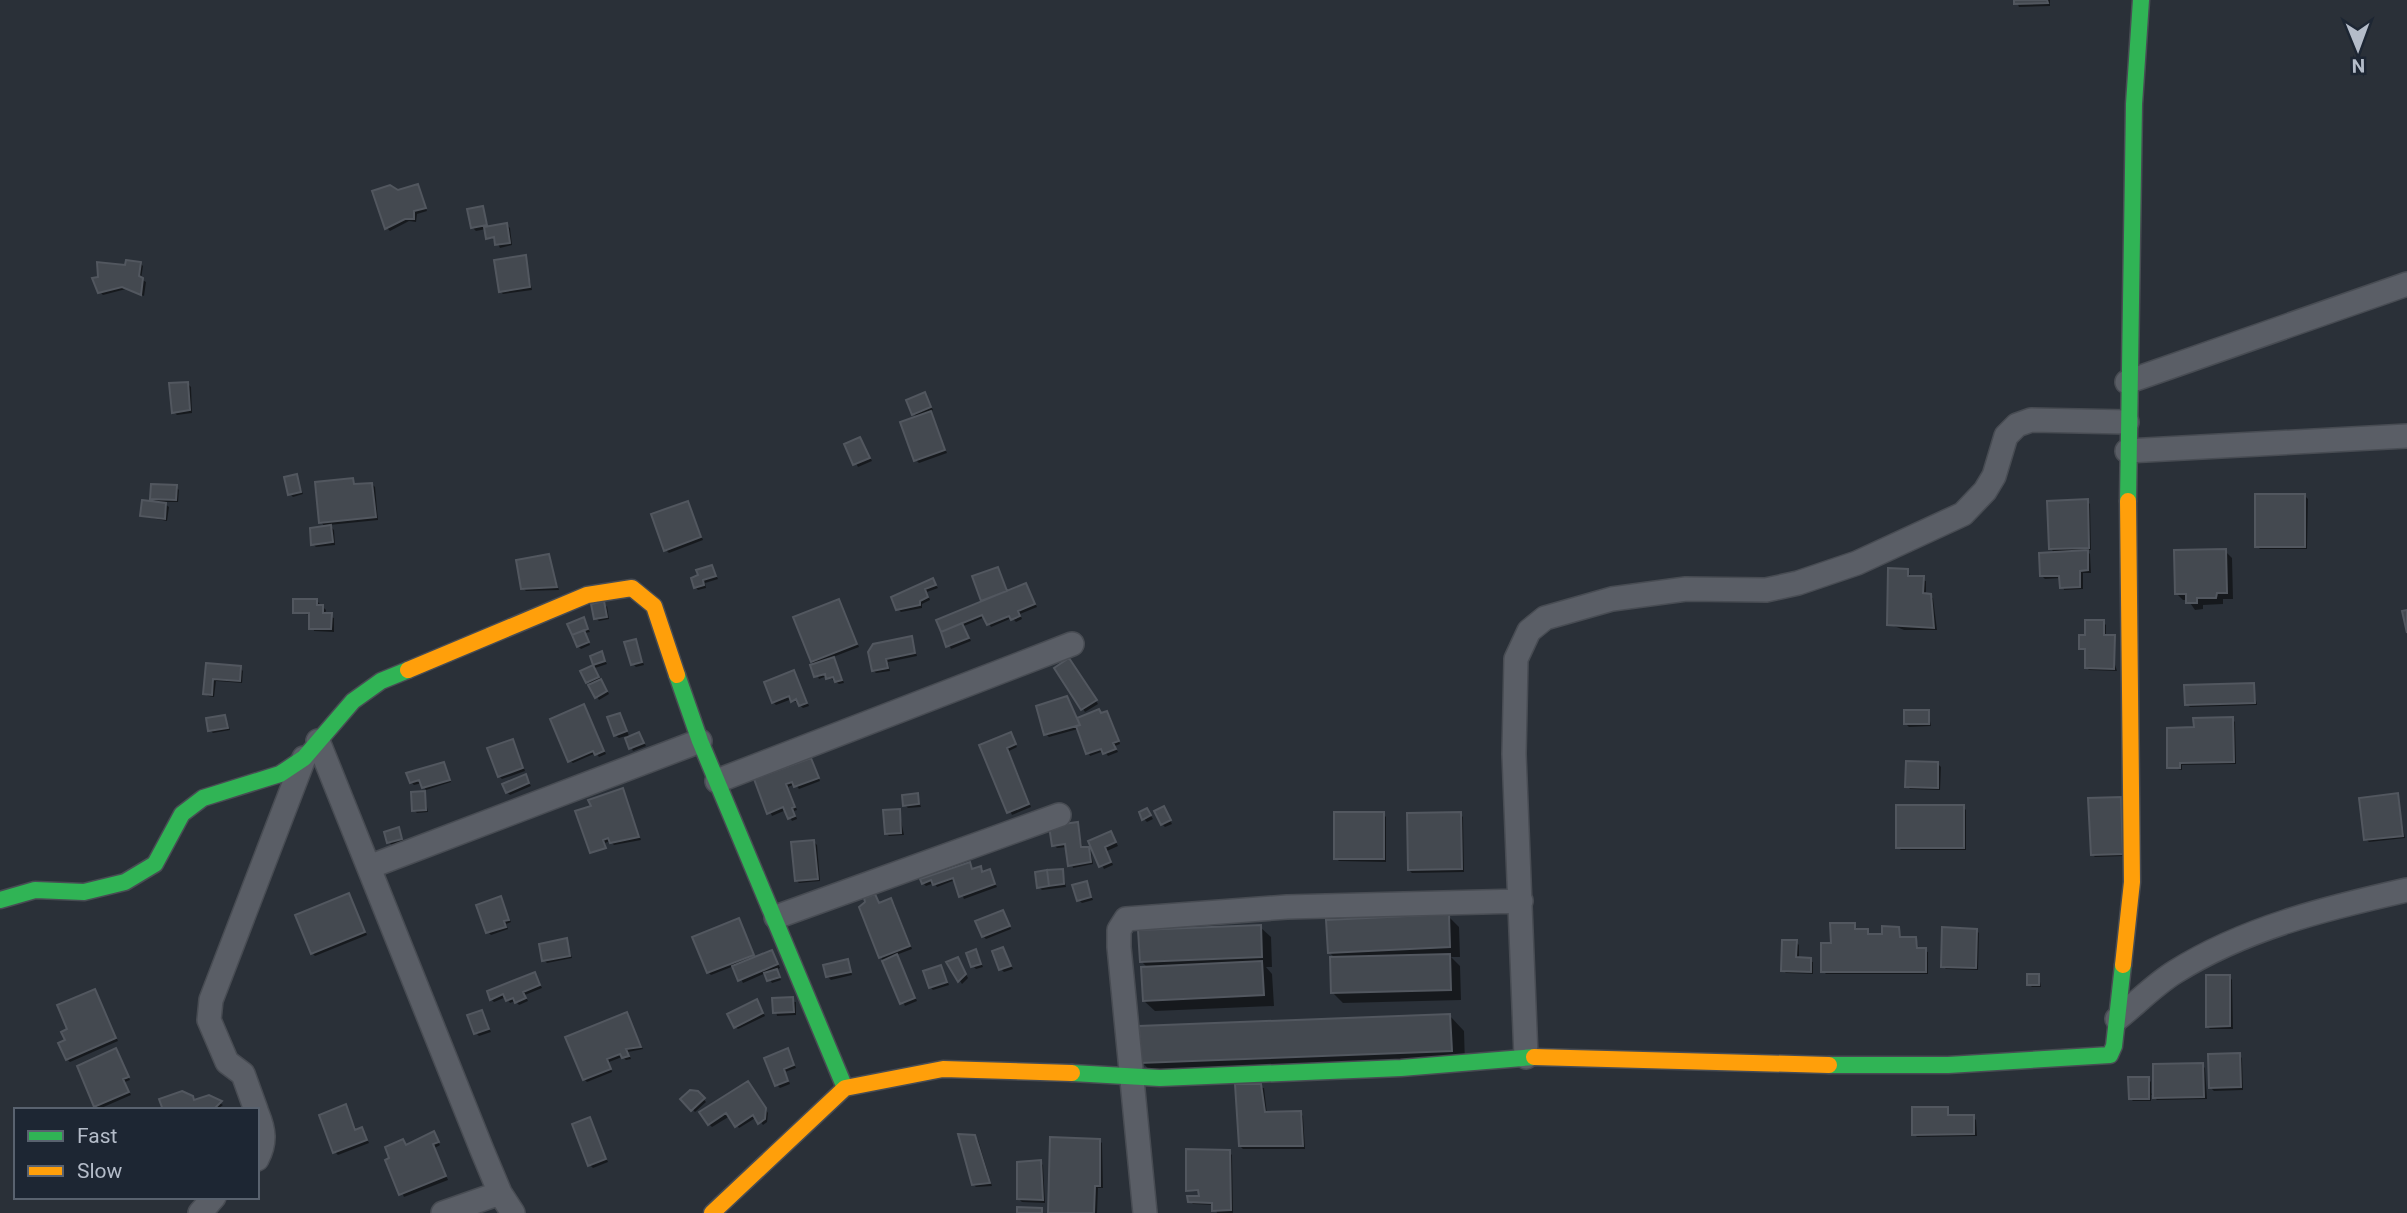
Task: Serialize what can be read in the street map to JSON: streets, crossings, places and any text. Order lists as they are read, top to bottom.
{
  "legend": ["Fast", "Slow"],
  "north": "bottom"
}
